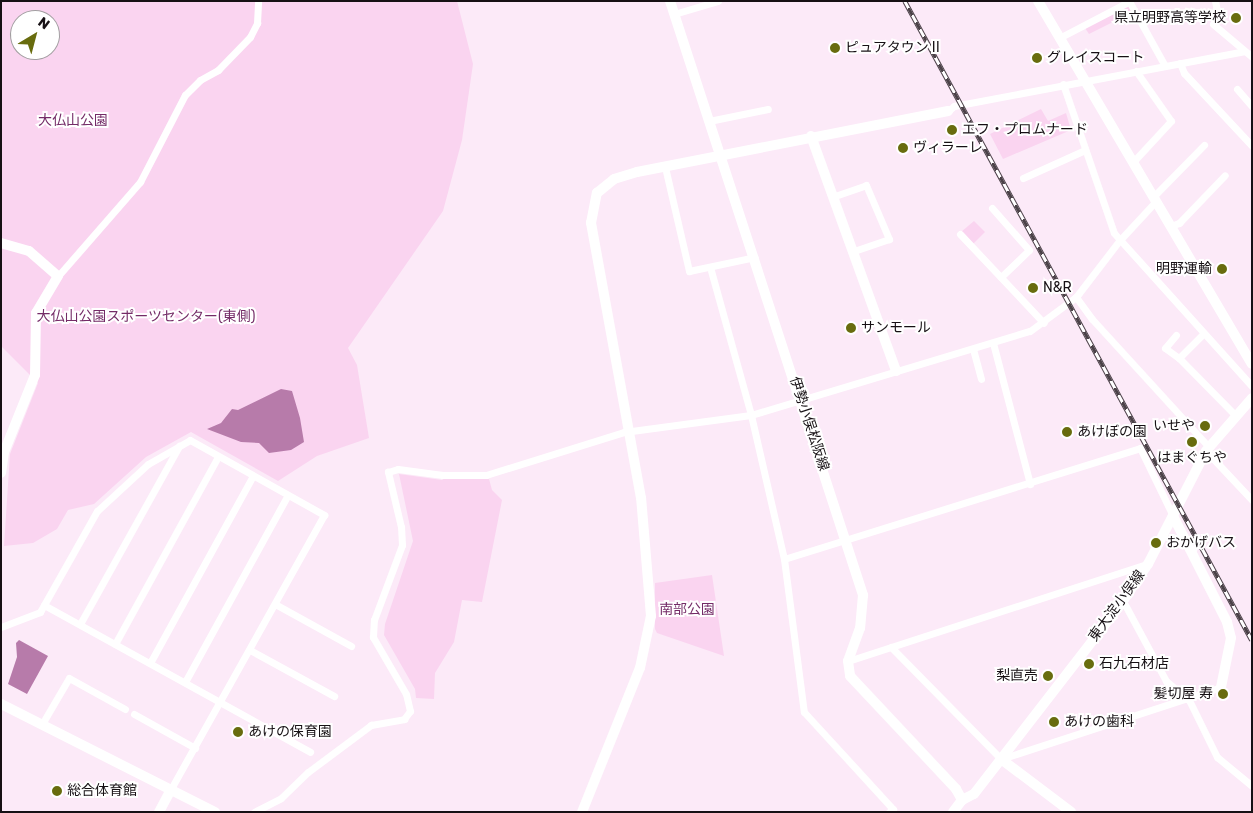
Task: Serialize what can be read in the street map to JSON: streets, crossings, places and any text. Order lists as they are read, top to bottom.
{
  "streets": {
    "street": ["伊勢小俣松阪線", "東大淀小俣線"]
  },
  "parks": ["大仏山公園", "大仏山公園スポーツセンター(東側)", "南部公園"],
  "places": [
    "県立明野高等学校",
    "ピュアタウンⅡ",
    "グレイスコート",
    "エフ・プロムナード",
    "ヴィラーレ",
    "明野運輸",
    "N&R",
    "サンモール",
    "いせや",
    "あけぼの園",
    "はまぐちや",
    "おかげバス",
    "石九石材店",
    "梨直売",
    "髪切屋 寿",
    "あけの歯科",
    "あけの保育園",
    "総合体育館"
  ],
  "north": "top right"
}
